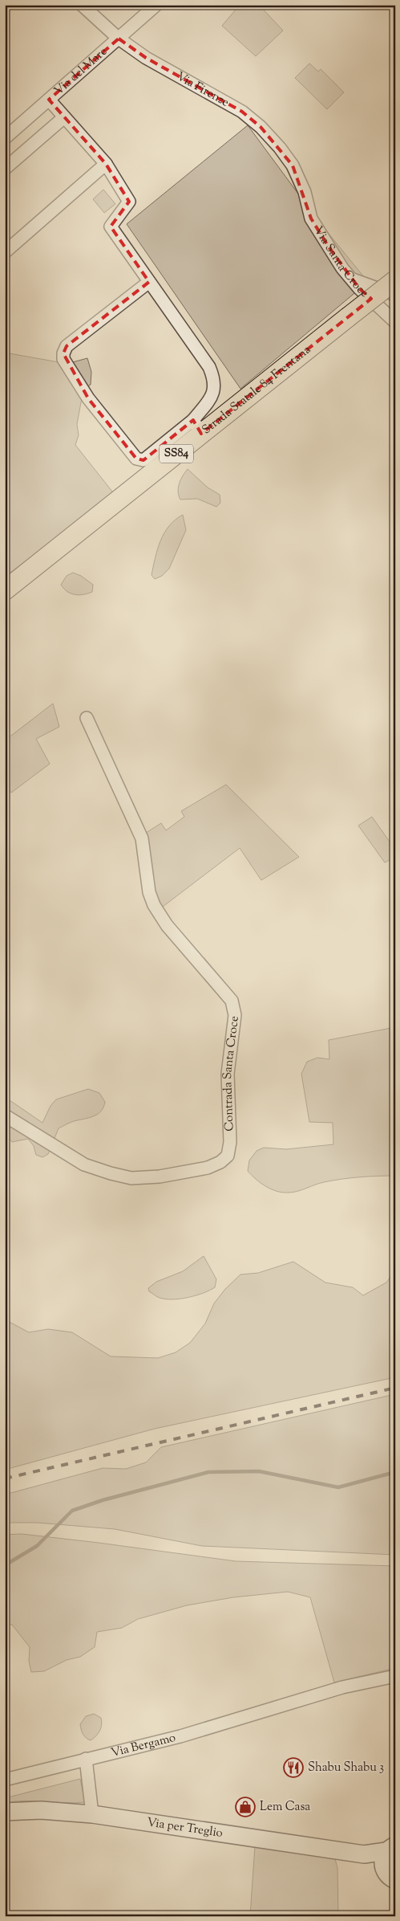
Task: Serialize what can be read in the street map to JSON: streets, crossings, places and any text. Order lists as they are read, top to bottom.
{
  "streets": {
    "main road": ["Strada Statale 84 Frentana", "SS84", "Via per Treglio"],
    "street": [
      "Via del Mare",
      "Via Firenze",
      "Via Santa Croce",
      "Contrada Santa Croce",
      "Via Bergamo"
    ]
  },
  "crossings": [
    ["Via del Mare", "Via Firenze"],
    ["Via Firenze", "Via Santa Croce"]
  ],
  "places": {
    "restaurant": ["Shabu Shabu 3"],
    "shop": ["Lem Casa"]
  }
}
